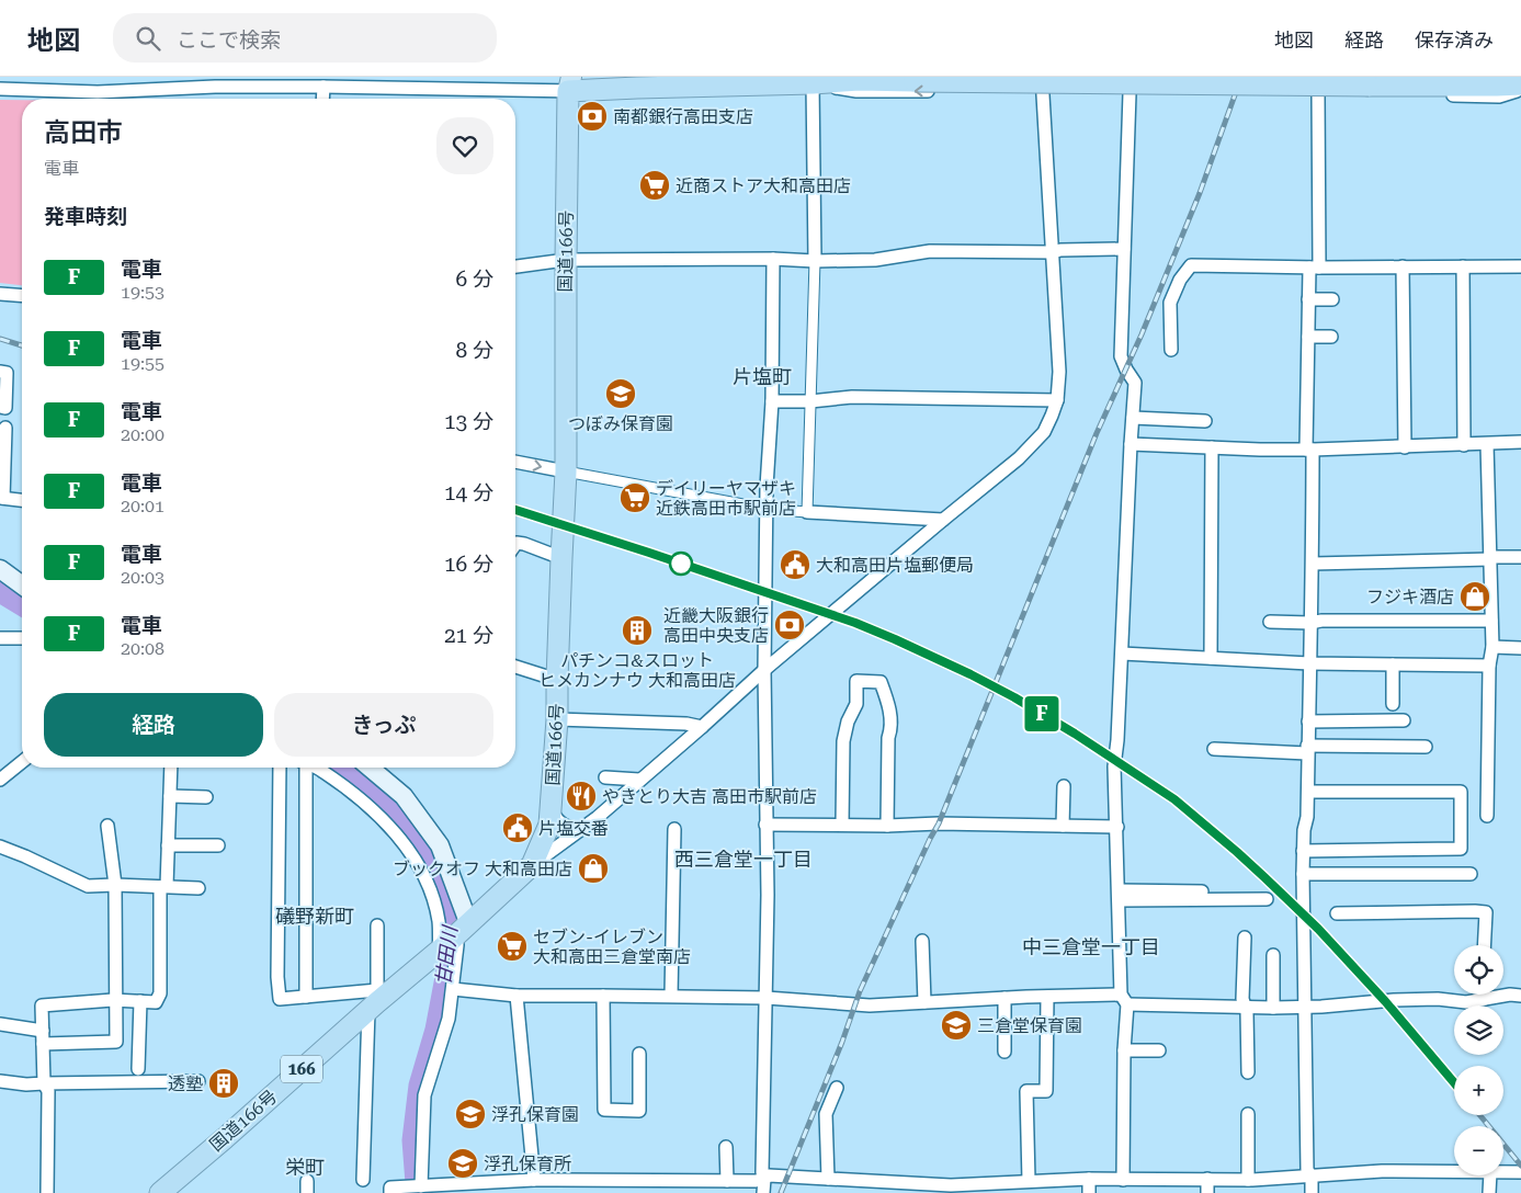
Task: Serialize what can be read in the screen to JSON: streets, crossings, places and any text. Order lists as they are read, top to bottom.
{
  "streets": {
    "highway": ["国道166号", "166"]
  },
  "districts": [
    "片塩町",
    "西三倉堂一丁目",
    "礒野新町",
    "中三倉堂一丁目",
    "栄町"
  ],
  "water": ["甘田川"],
  "places": {
    "bank": ["南都銀行高田支店", "近畿大阪銀行 高田中央支店"],
    "supermarket": ["近商ストア大和高田店", "デイリーヤマザキ 近鉄高田市駅前店", "セブン-イレブン 大和高田三倉堂南店"],
    "school or university": [
      "つぼみ保育園",
      "三倉堂保育園",
      "浮孔保育園",
      "浮孔保育所"
    ],
    "public building": ["大和高田片塩郵便局", "片塩交番"],
    "shop": ["フジキ酒店", "ブックオフ 大和高田店"],
    "building": ["パチンコ&スロット ヒメカンナウ 大和高田店", "透塾"],
    "restaurant": ["やきとり大吉 高田市駅前店"]
  },
  "page": {
    "header": "地図",
    "search": "ここで検索",
    "nav": ["地図", "経路", "保存済み"],
    "on_map": "F",
    "heading": [
      ["高田市", "電車"],
      "発車時刻"
    ],
    "list": [
      {
        "mark": "F",
        "name": "電車",
        "note": "19:53",
        "value": "6 分"
      },
      {
        "mark": "F",
        "name": "電車",
        "note": "19:55",
        "value": "8 分"
      },
      {
        "mark": "F",
        "name": "電車",
        "note": "20:00",
        "value": "13 分"
      },
      {
        "mark": "F",
        "name": "電車",
        "note": "20:01",
        "value": "14 分"
      },
      {
        "mark": "F",
        "name": "電車",
        "note": "20:03",
        "value": "16 分"
      },
      {
        "mark": "F",
        "name": "電車",
        "note": "20:08",
        "value": "21 分"
      }
    ],
    "buttons": ["経路", "きっぷ"],
    "map_buttons": ["+", "−"]
  }
}
